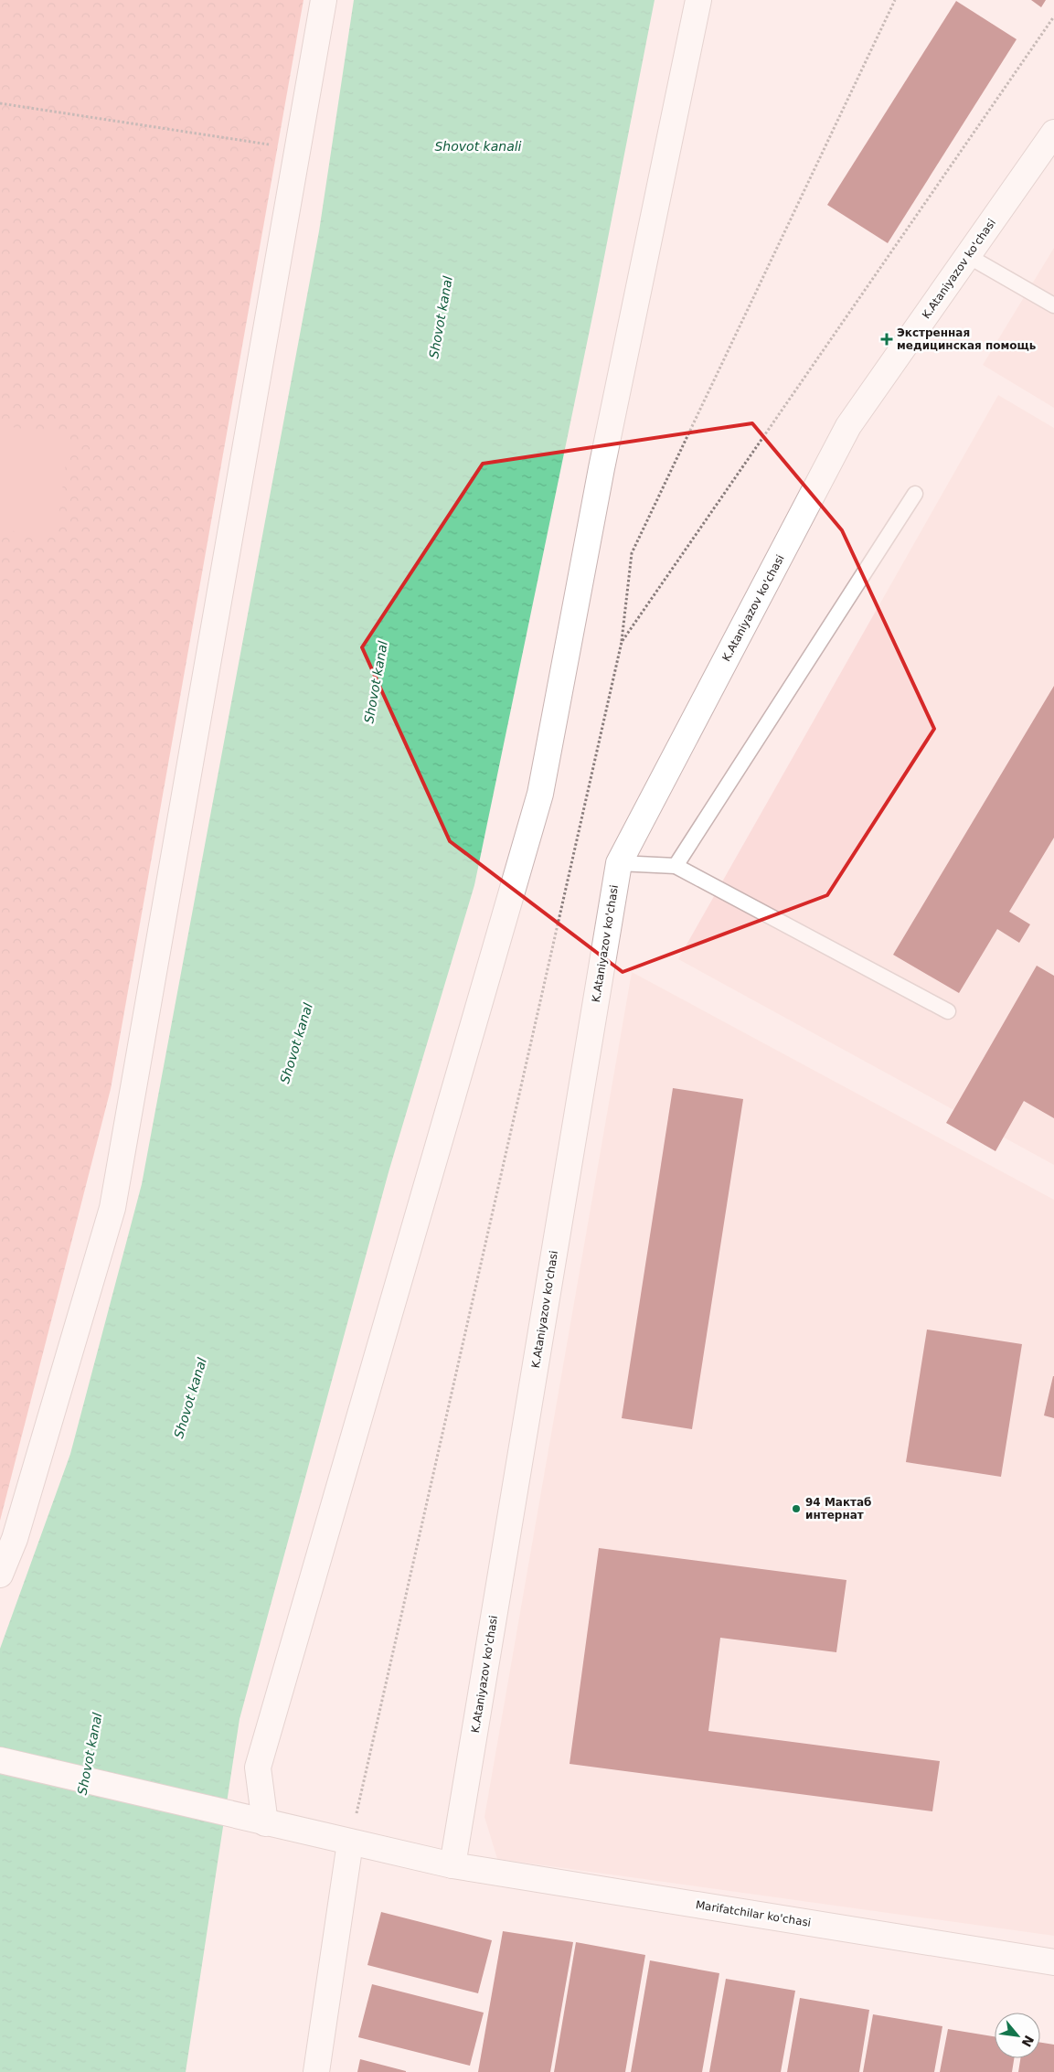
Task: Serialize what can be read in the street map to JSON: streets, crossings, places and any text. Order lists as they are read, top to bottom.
{
  "streets": {
    "street": ["K.Ataniyazov ko'chasi", "Marifatchilar ko'chasi"]
  },
  "crossings": [
    ["K.Ataniyazov ko'chasi", "Marifatchilar ko'chasi"]
  ],
  "water": ["Shovot kanali", "Shovot kanal"],
  "places": {
    "health": ["Экстренная медицинская помощь"],
    "other": ["94 Мактаб интернат"]
  },
  "north": "bottom right"
}
